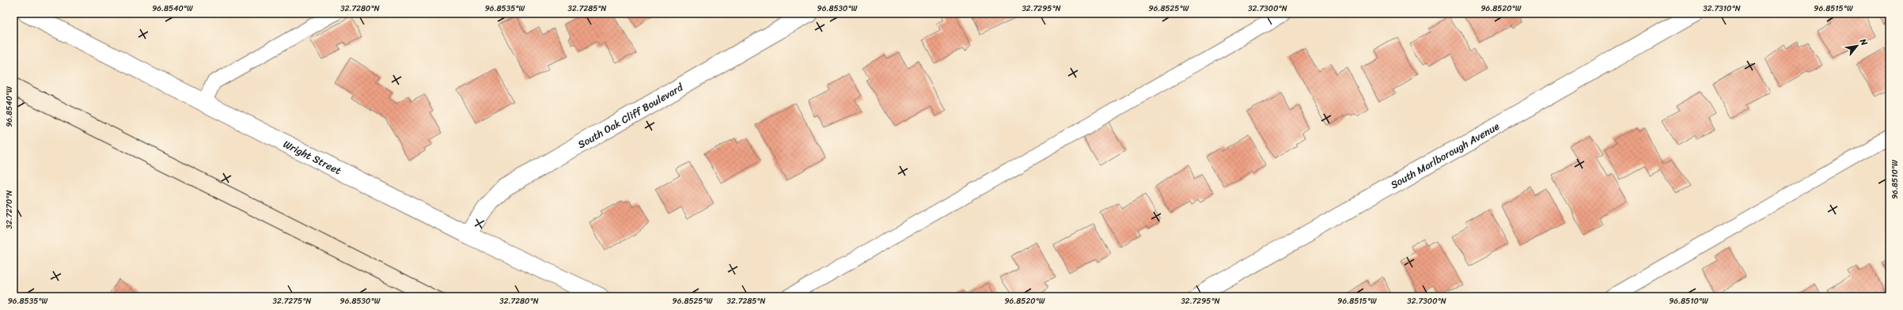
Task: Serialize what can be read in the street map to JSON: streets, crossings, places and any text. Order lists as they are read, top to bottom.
{
  "streets": {
    "street": ["South Oak Cliff Boulevard", "South Marlborough Avenue", "Wright Street"]
  },
  "crossings": [
    ["South Oak Cliff Boulevard", "Wright Street"]
  ],
  "north": "top right",
  "coordinates": [
    "96.8540°W",
    "32.7280°N",
    "96.8535°W",
    "32.7285°N",
    "96.8530°W",
    "32.7295°N",
    "96.8525°W",
    "32.7300°N",
    "96.8520°W",
    "32.7310°N",
    "96.8515°W",
    "96.8510°W",
    "32.7270°N",
    "32.7275°N"
  ]
}
